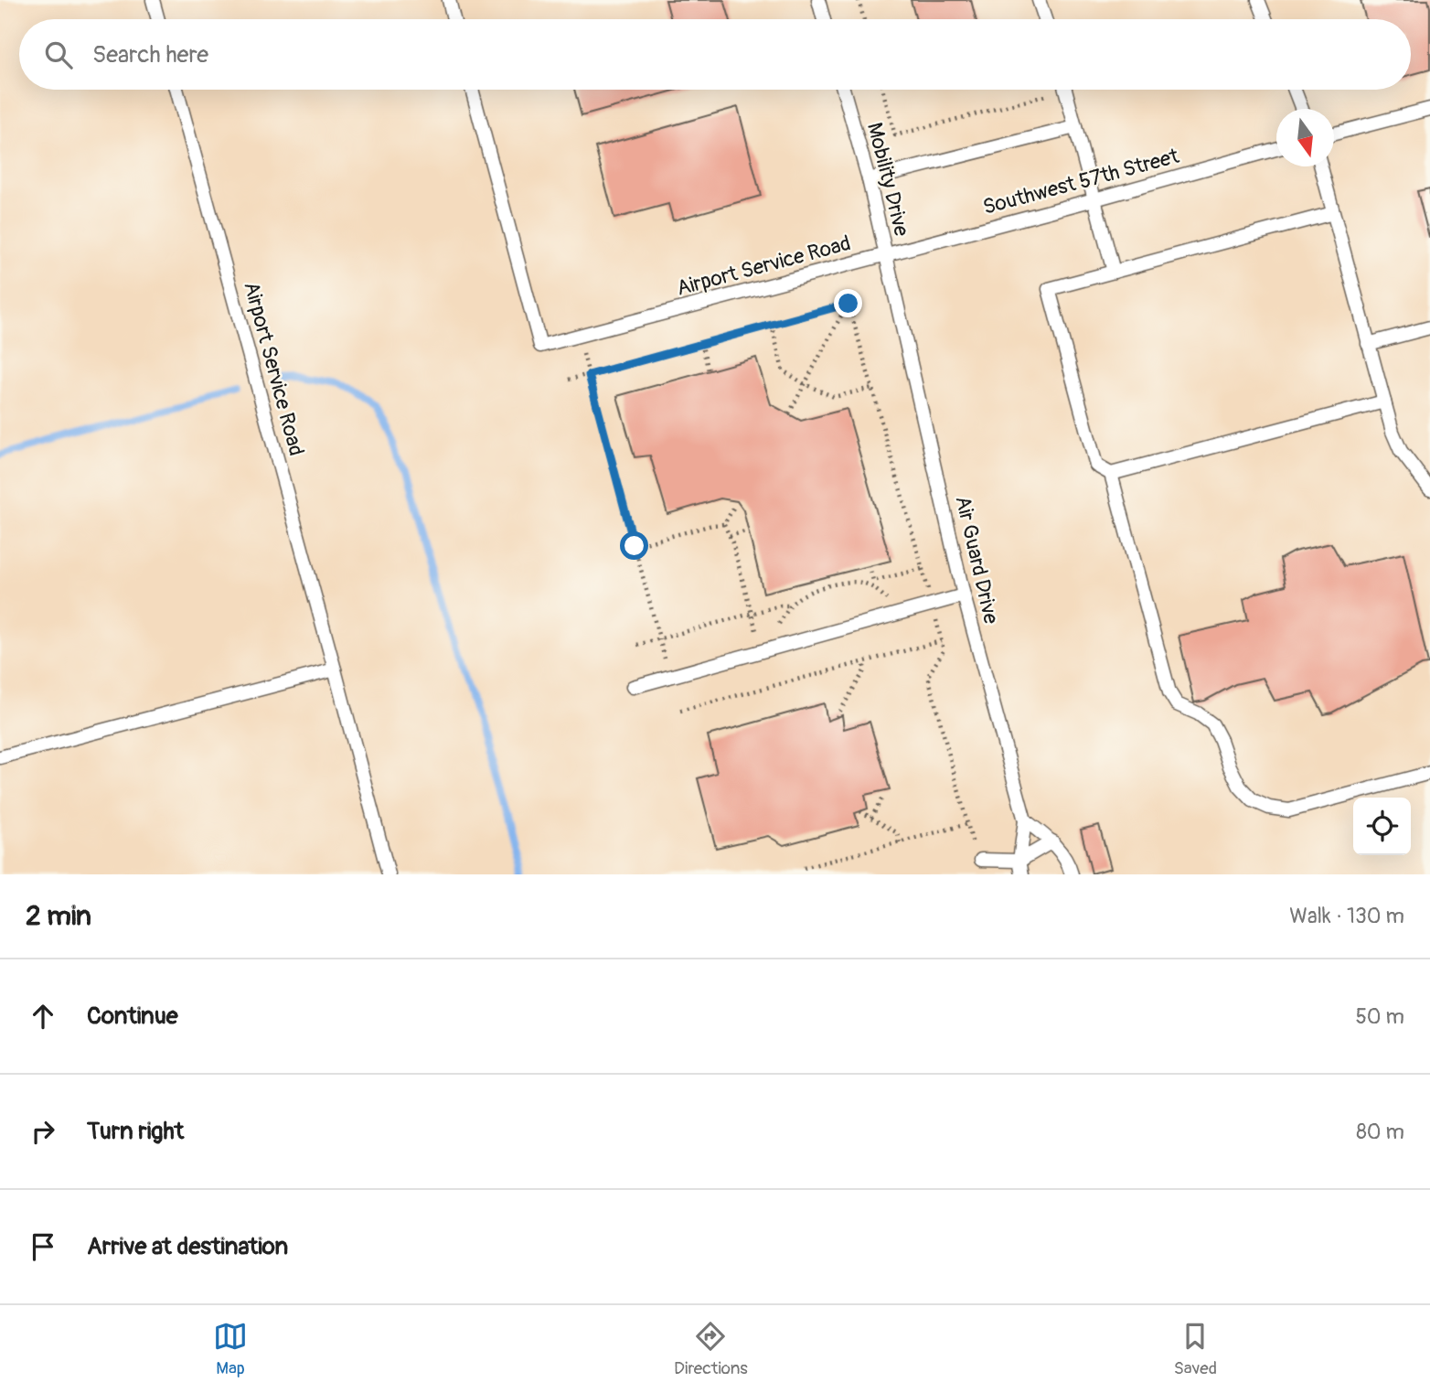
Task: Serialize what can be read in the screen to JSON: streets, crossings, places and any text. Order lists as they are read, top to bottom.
{
  "streets": {
    "lane": [
      "Mobility Drive",
      "Southwest 57th Street",
      "Airport Service Road",
      "Air Guard Drive"
    ]
  },
  "crossings": [
    ["Mobility Drive", "Southwest 57th Street"],
    ["Mobility Drive", "Airport Service Road"],
    ["Mobility Drive", "Air Guard Drive"],
    ["Southwest 57th Street", "Airport Service Road"],
    ["Southwest 57th Street", "Air Guard Drive"],
    ["Airport Service Road", "Air Guard Drive"]
  ],
  "north": "bottom",
  "page": {
    "search": "Search here",
    "heading": ["2 min", "Walk · 130 m"],
    "list": [
      ["Continue", "50 m"],
      ["Turn right", "80 m"],
      "Arrive at destination"
    ],
    "nav": ["Map", "Directions", "Saved"]
  }
}
